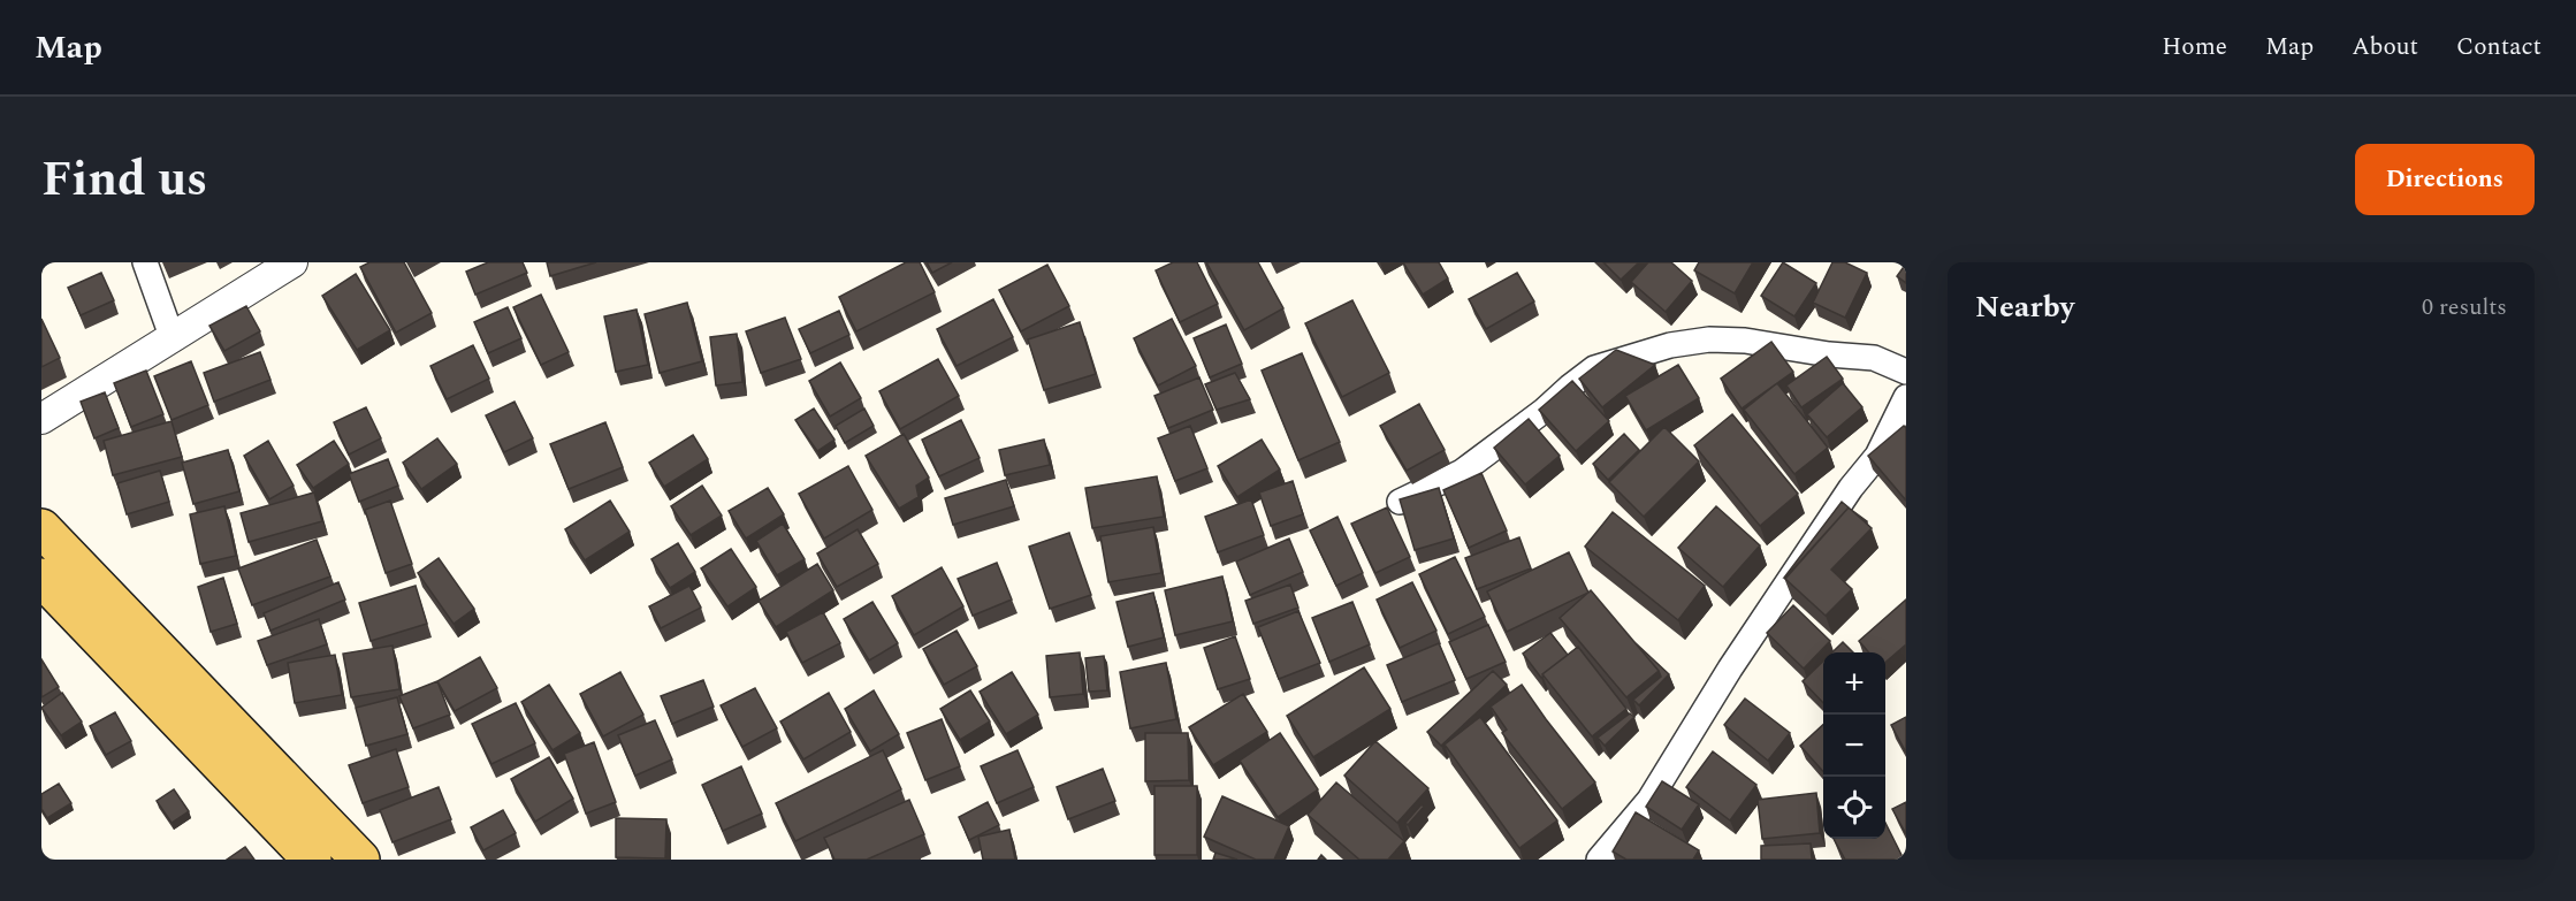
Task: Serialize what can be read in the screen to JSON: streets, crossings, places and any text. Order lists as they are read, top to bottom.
{
  "page": {
    "header": "Map",
    "nav": [
      "Home",
      "Map",
      "About",
      "Contact"
    ],
    "title": "Find us",
    "buttons": "Directions",
    "heading": ["Nearby", "0 results"],
    "map_buttons": ["+", "−"]
  }
}
